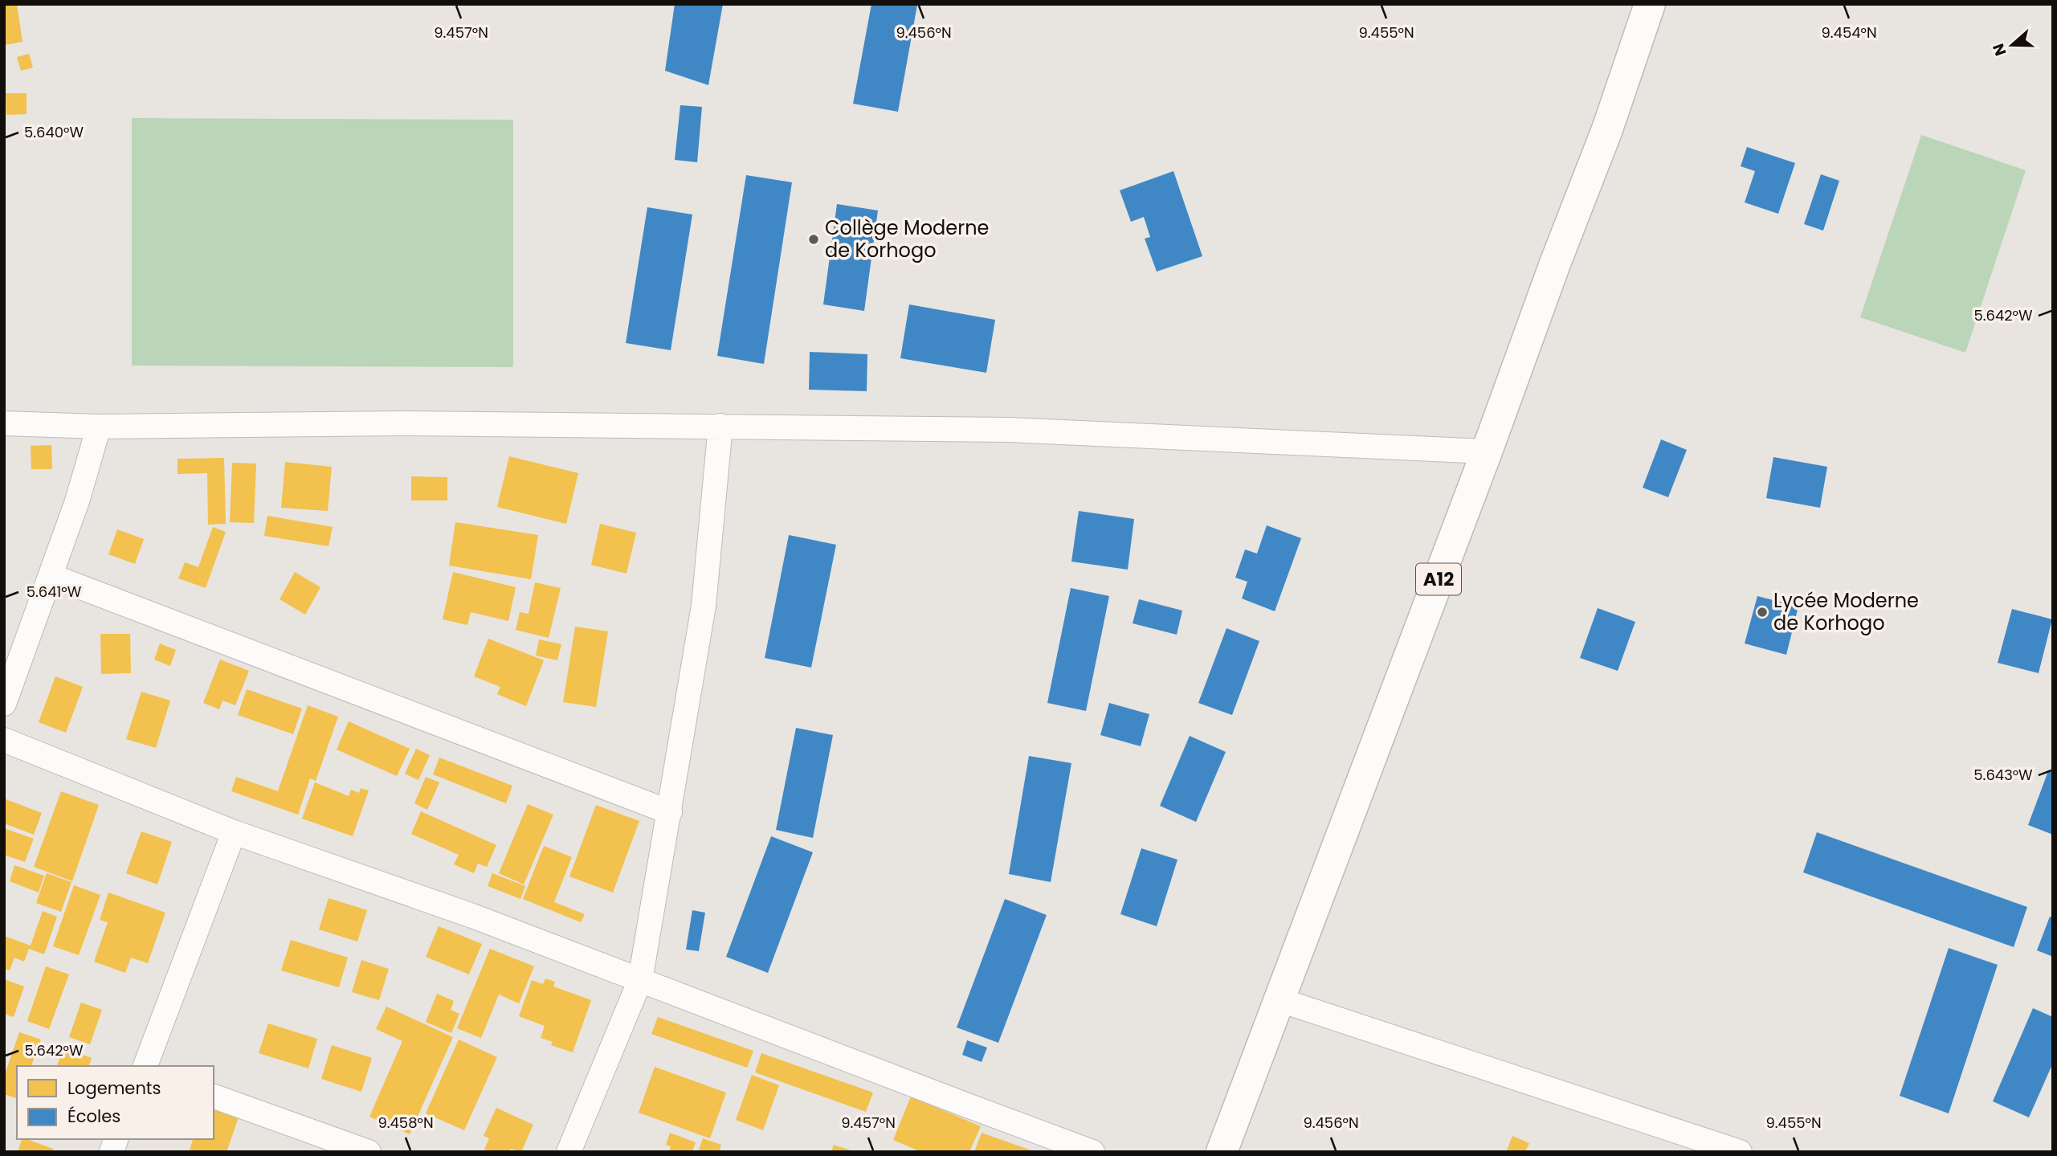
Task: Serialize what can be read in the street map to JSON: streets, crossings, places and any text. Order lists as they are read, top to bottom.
{
  "streets": {
    "main road": ["A12"]
  },
  "places": ["Collège Moderne de Korhogo", "Lycée Moderne de Korhogo"],
  "legend": ["Logements", "Écoles"],
  "north": "left",
  "coordinates": [
    "9.457°N",
    "9.456°N",
    "9.455°N",
    "9.454°N",
    "5.640°W",
    "5.642°W",
    "5.641°W",
    "5.643°W",
    "9.458°N"
  ]
}
